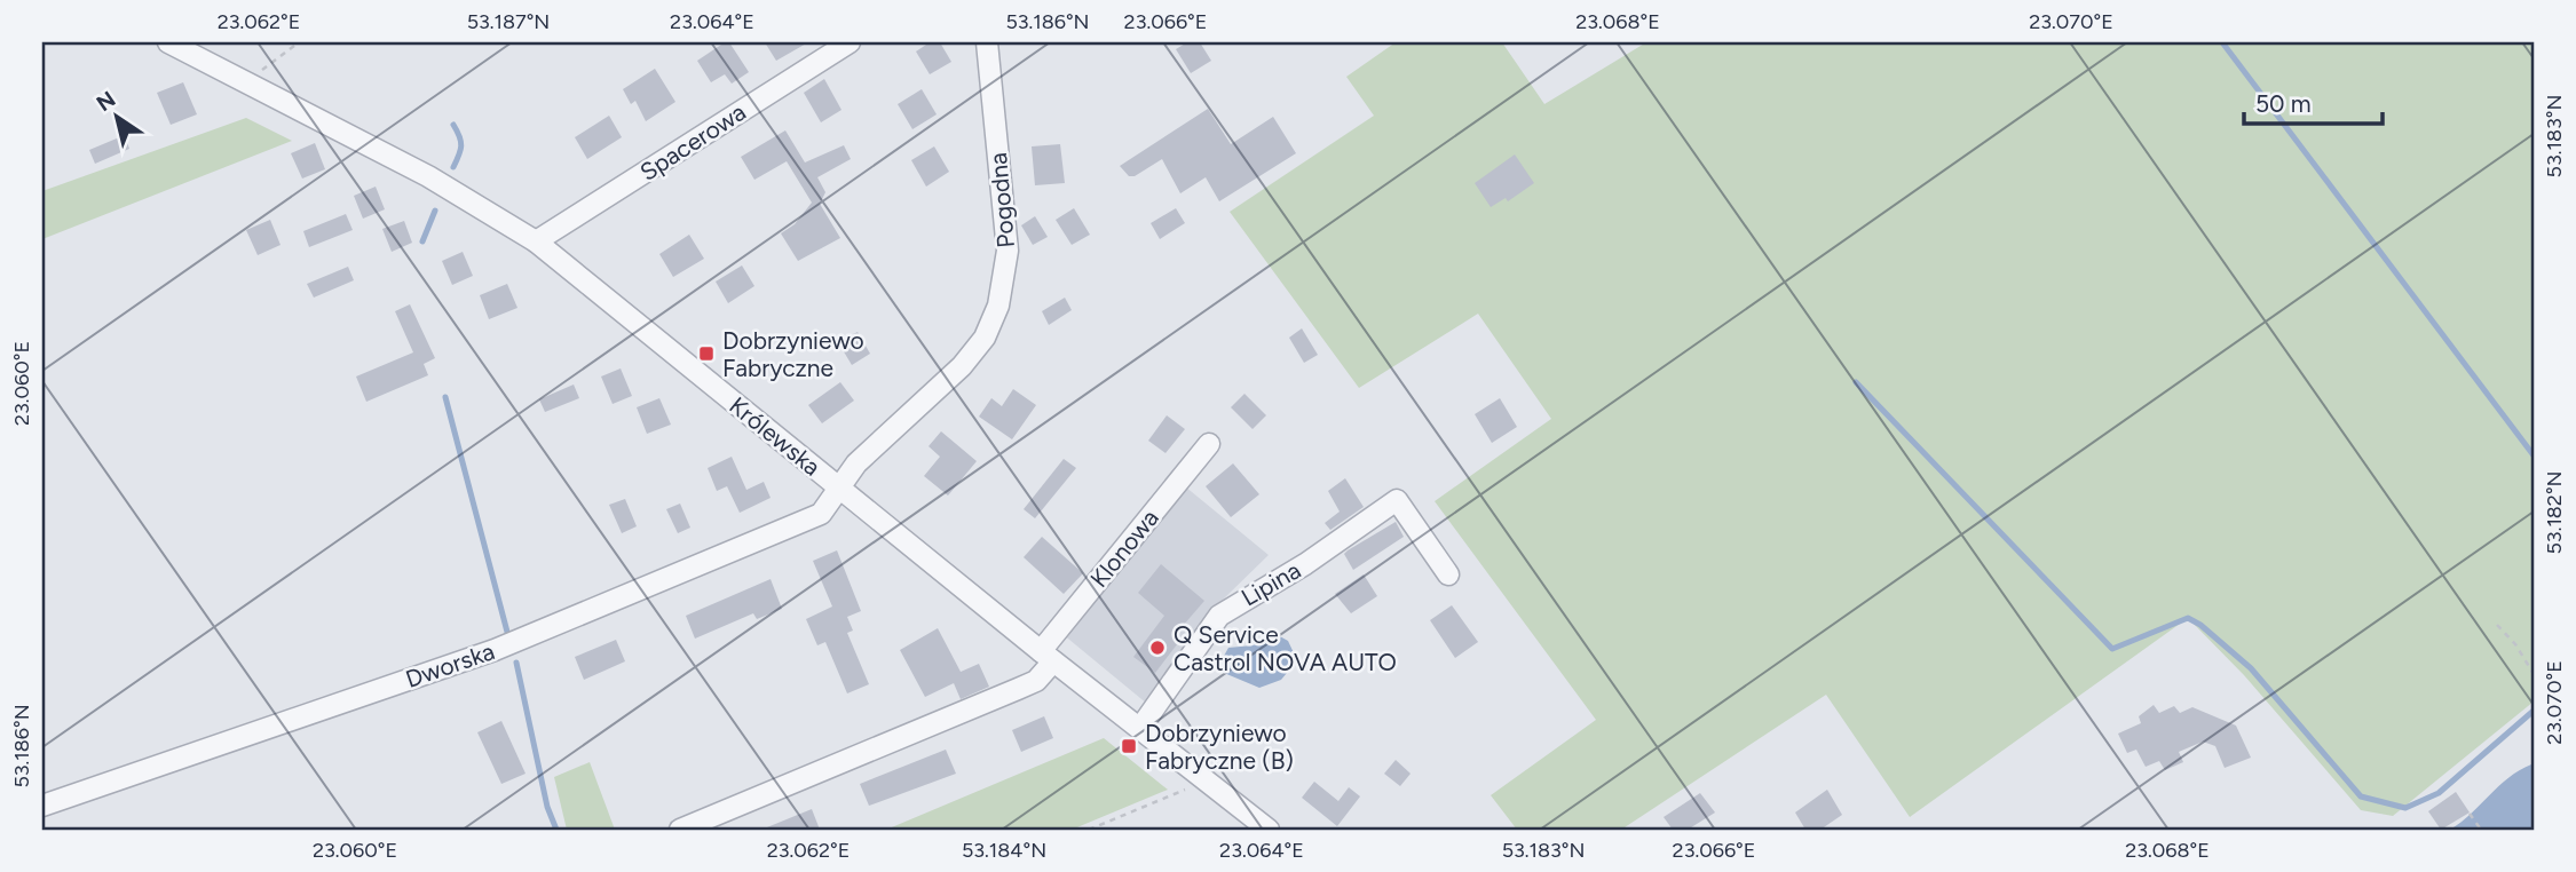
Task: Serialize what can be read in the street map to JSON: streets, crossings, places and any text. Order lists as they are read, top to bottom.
{
  "streets": {
    "street": [
      "Spacerowa",
      "Pogodna",
      "Królewska",
      "Klonowa",
      "Lipina",
      "Dworska"
    ]
  },
  "crossings": [
    ["Spacerowa", "Królewska"],
    ["Pogodna", "Królewska"],
    ["Pogodna", "Dworska"],
    ["Królewska", "Klonowa"],
    ["Królewska", "Lipina"],
    ["Królewska", "Dworska"]
  ],
  "places": {
    "transit": ["Dobrzyniewo Fabryczne", "Dobrzyniewo Fabryczne (B)"],
    "other": ["Q Service Castrol NOVA AUTO"]
  },
  "scale_bar": "50 m",
  "north": "top left",
  "coordinates": [
    "23.062°E",
    "53.187°N",
    "23.064°E",
    "53.186°N",
    "23.066°E",
    "23.068°E",
    "23.070°E",
    "53.183°N",
    "23.060°E",
    "53.182°N",
    "53.184°N"
  ]
}
